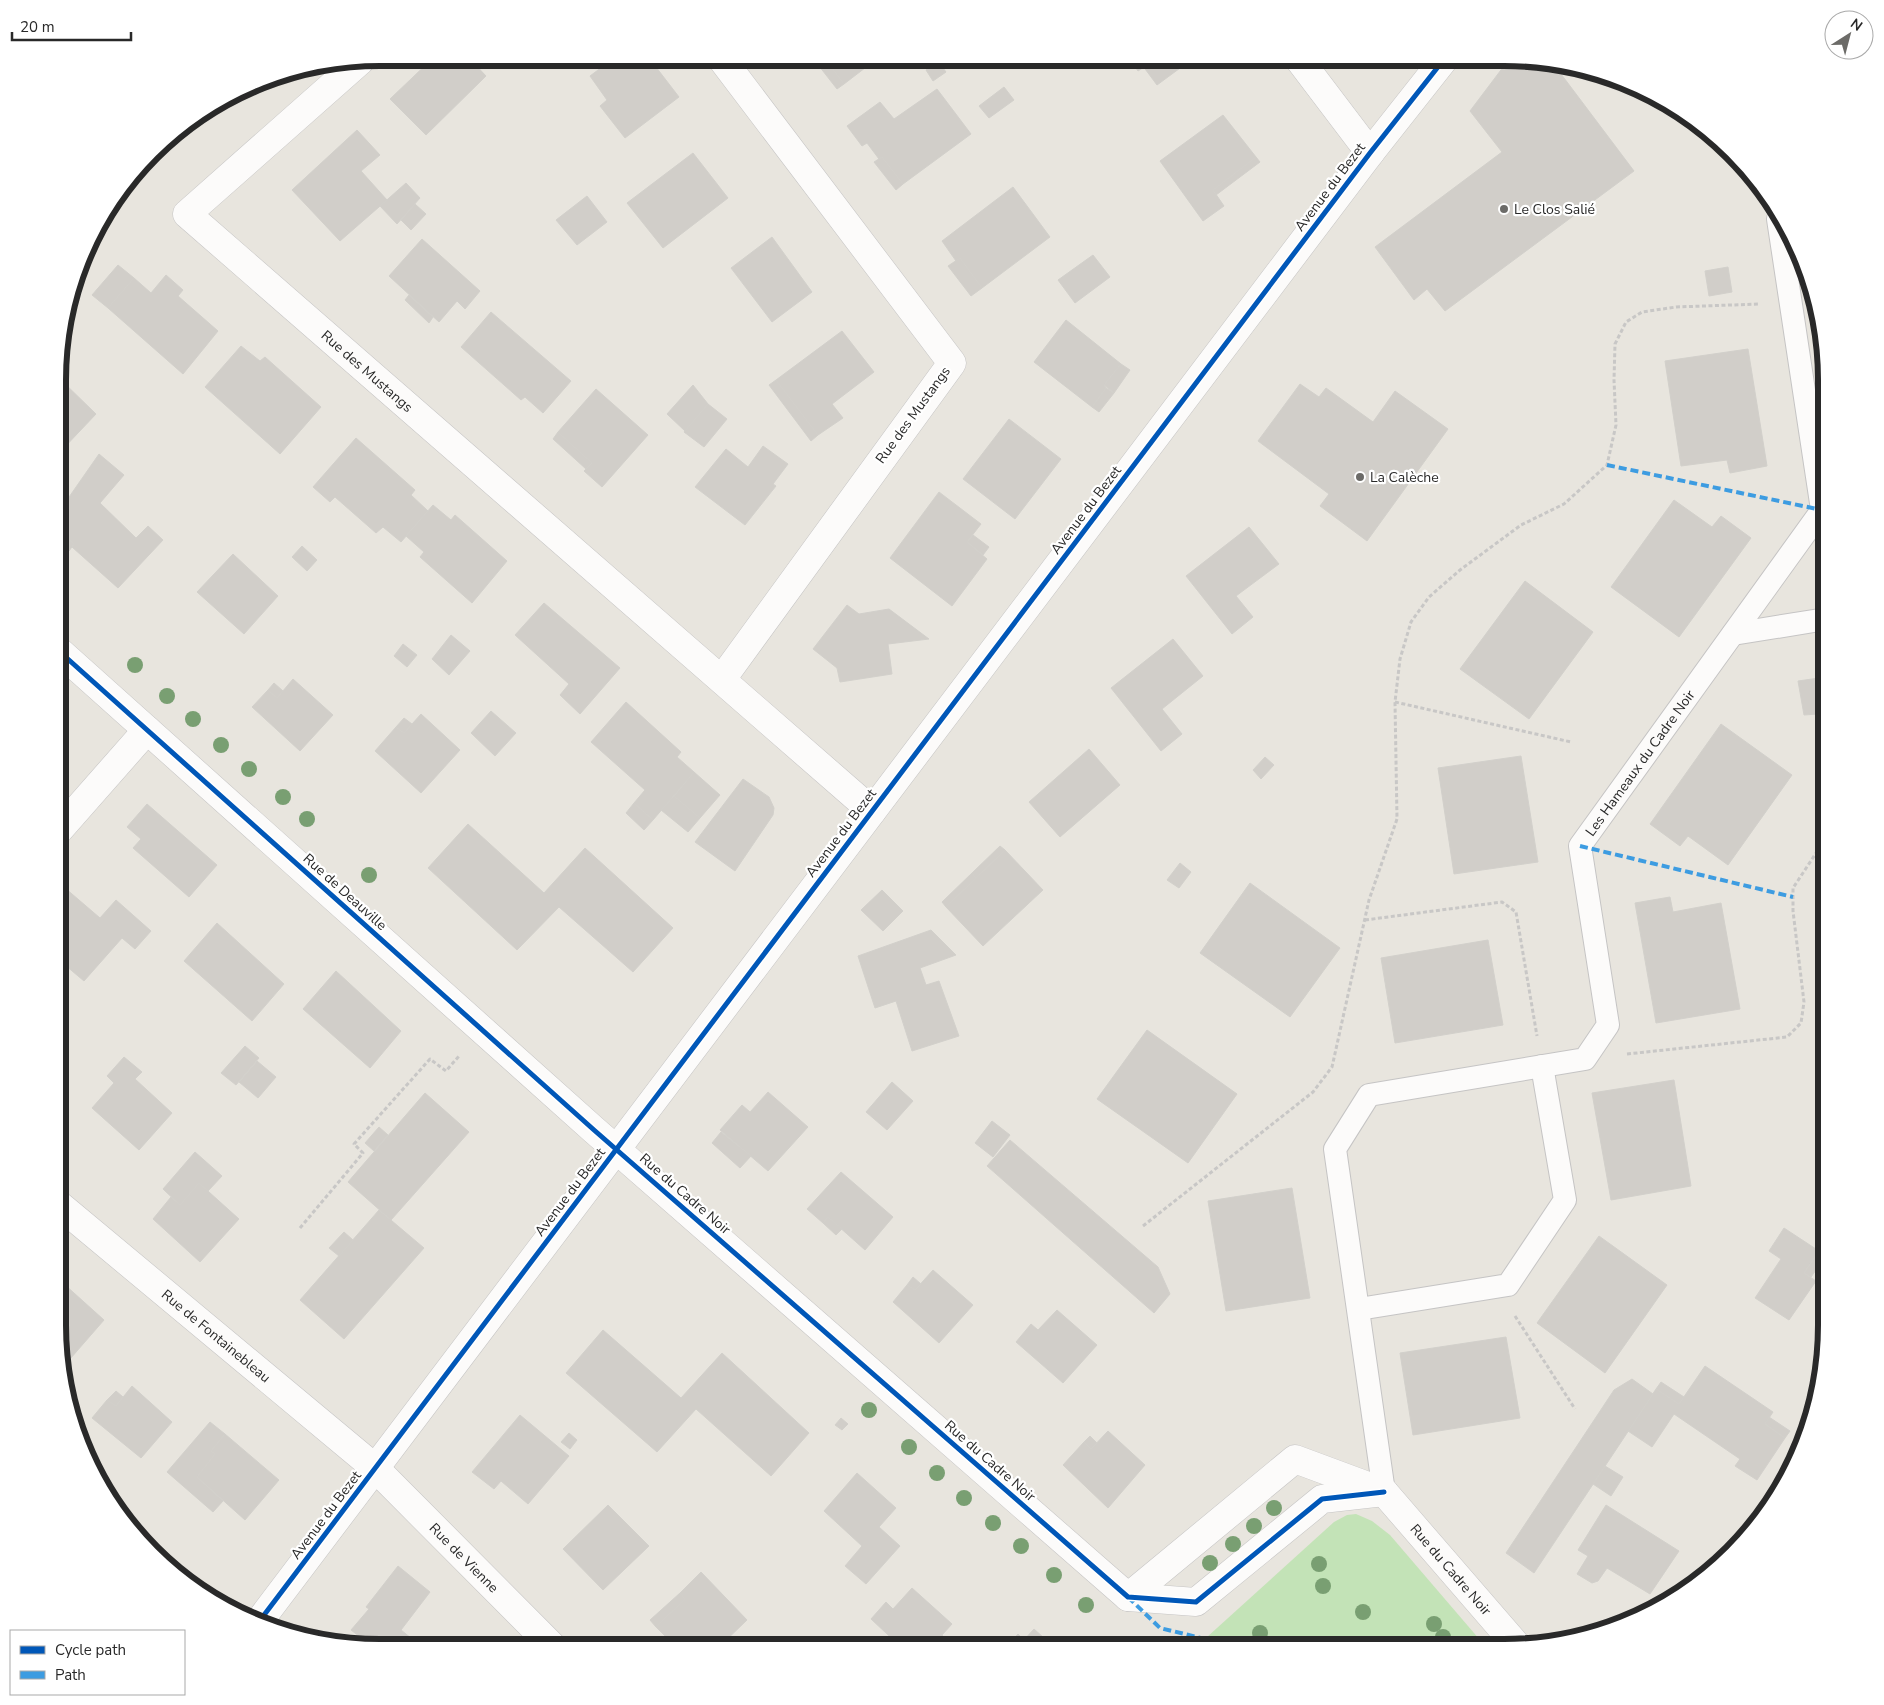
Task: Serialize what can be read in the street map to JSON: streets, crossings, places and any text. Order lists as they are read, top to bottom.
{
  "streets": {
    "street": [
      "Avenue du Bezet",
      "Rue des Mustangs",
      "Rue de Deauville",
      "Rue du Cadre Noir",
      "Rue de Fontainebleau",
      "Rue de Vienne"
    ],
    "lane": ["Les Hameaux du Cadre Noir"]
  },
  "crossings": [
    ["Avenue du Bezet", "Rue des Mustangs"],
    ["Avenue du Bezet", "Rue de Deauville"],
    ["Avenue du Bezet", "Rue du Cadre Noir"],
    ["Avenue du Bezet", "Rue de Fontainebleau"],
    ["Avenue du Bezet", "Rue de Vienne"],
    ["Rue de Deauville", "Rue du Cadre Noir"],
    ["Rue de Fontainebleau", "Rue de Vienne"]
  ],
  "places": ["Le Clos Salié", "La Calèche"],
  "legend": ["Cycle path", "Path"],
  "scale_bar": "20 m",
  "north": "top right"
}
